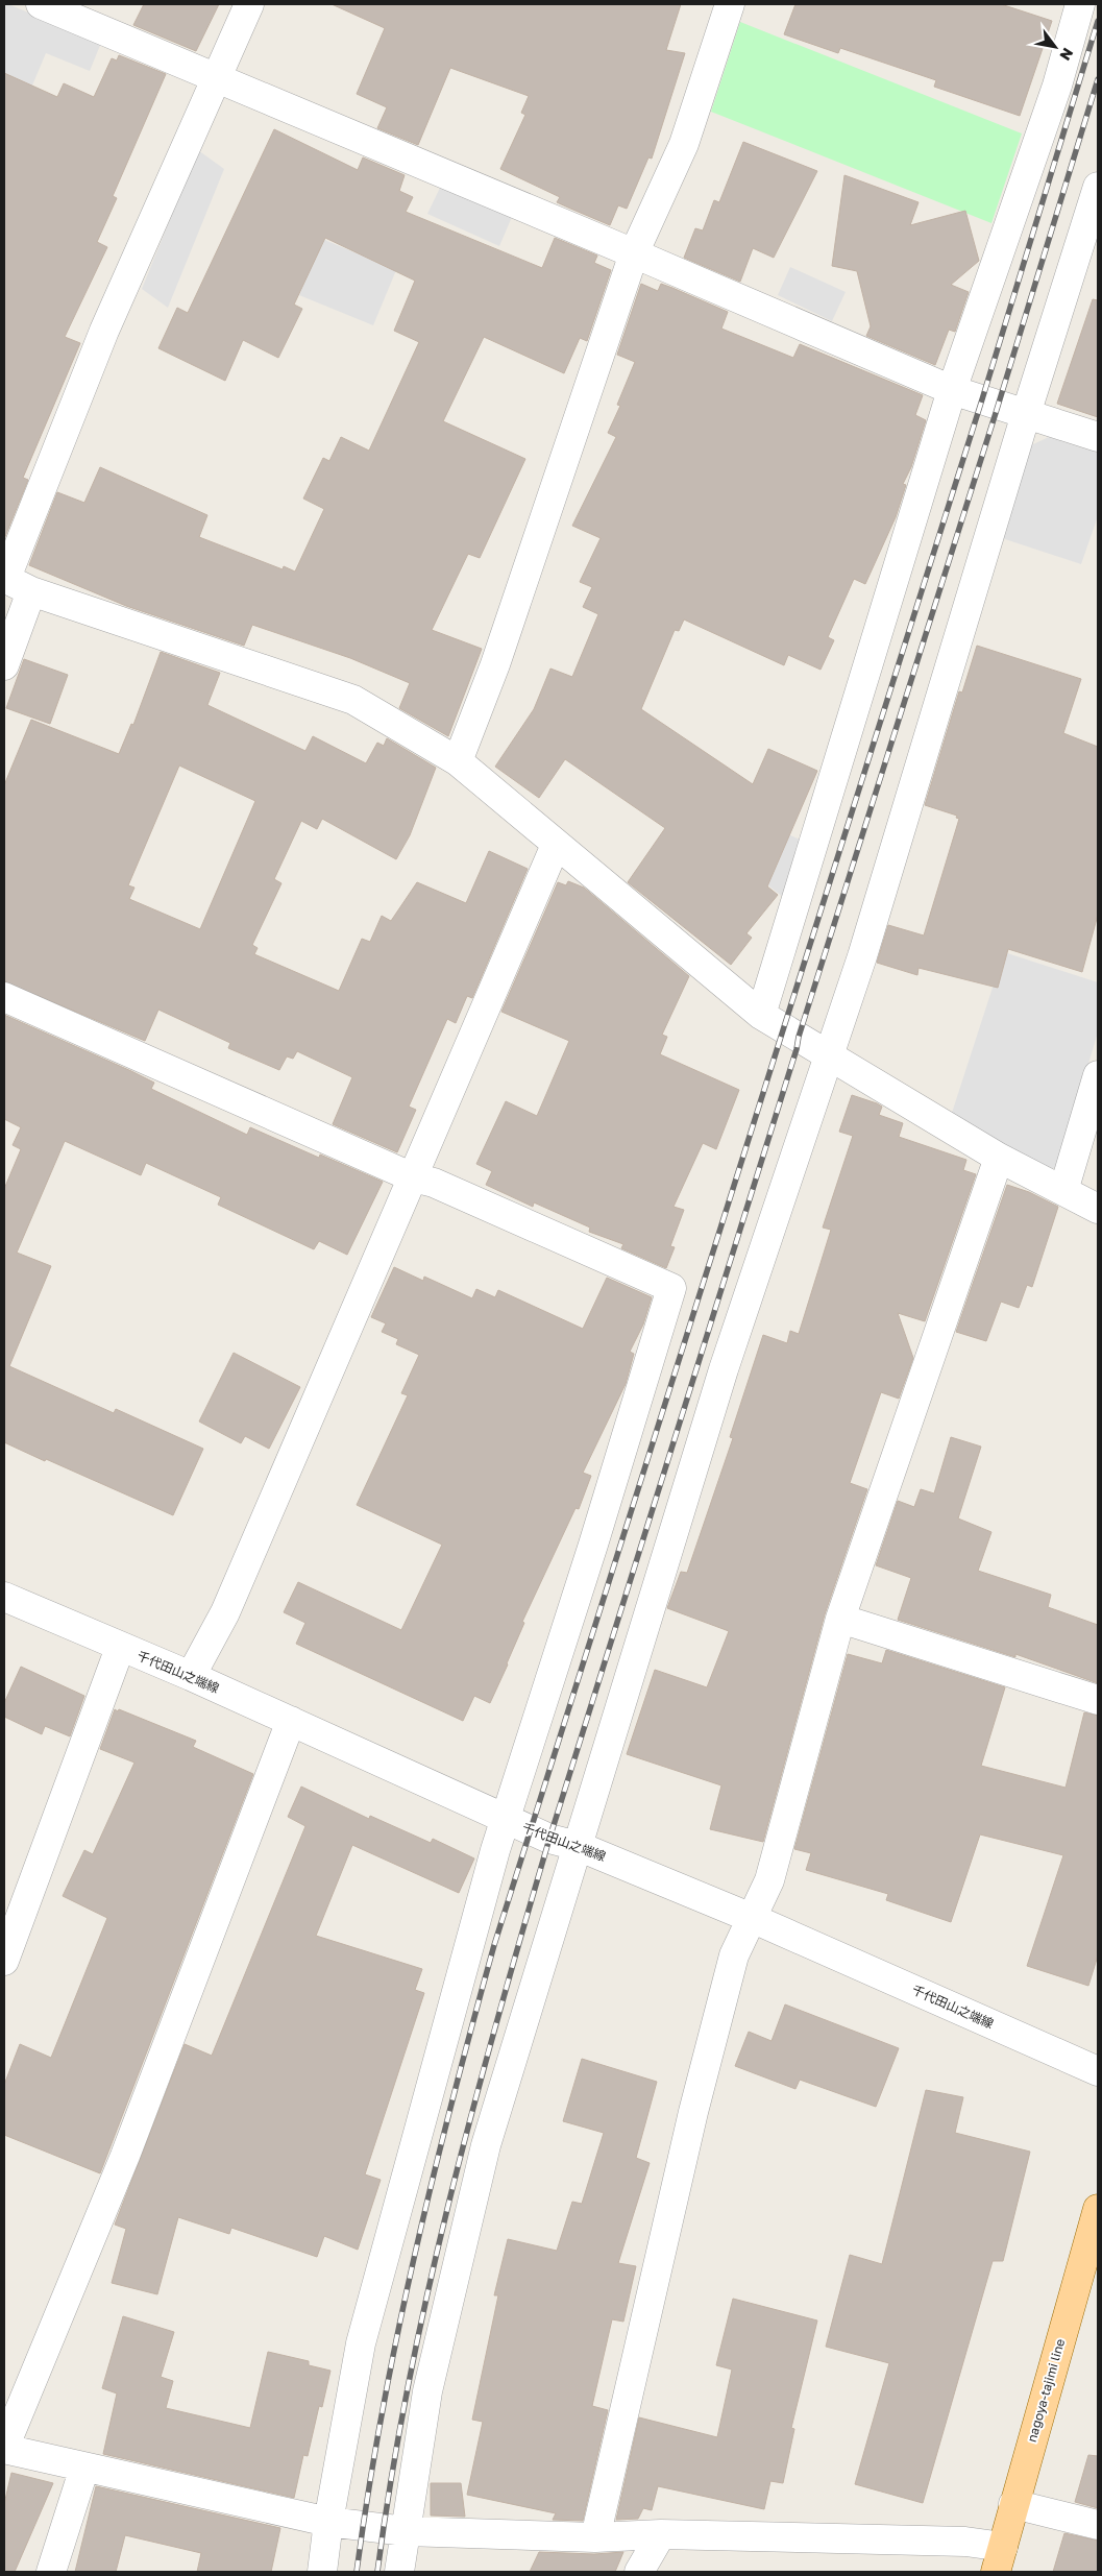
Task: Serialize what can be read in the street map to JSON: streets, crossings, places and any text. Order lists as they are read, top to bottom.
{
  "streets": {
    "main road": ["nagoya-tajimi line"],
    "street": ["千代田山之端線"]
  },
  "north": "bottom right"
}
